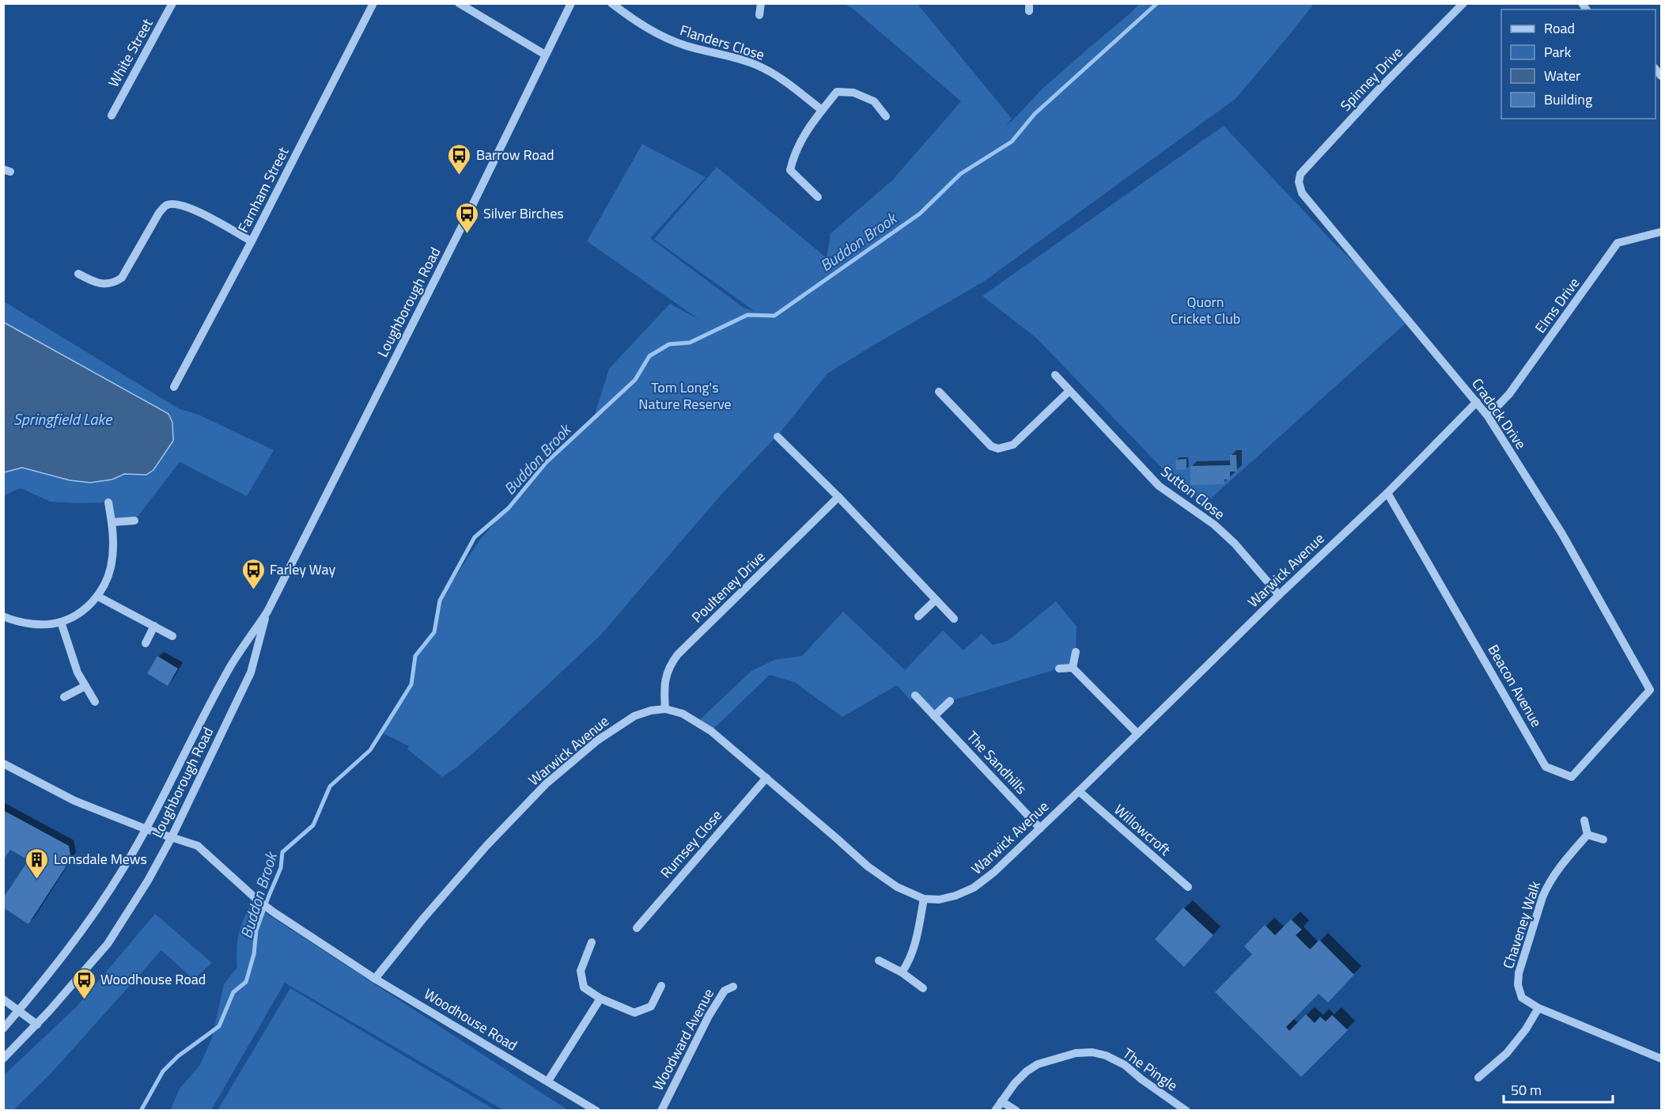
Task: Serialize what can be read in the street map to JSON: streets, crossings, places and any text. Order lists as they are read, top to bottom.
{
  "streets": {
    "street": [
      "Flanders Close",
      "White Street",
      "Spinney Drive",
      "Farnham Street",
      "Loughborough Road",
      "Elms Drive",
      "Cradock Drive",
      "Sutton Close",
      "Warwick Avenue",
      "Poulteney Drive",
      "Beacon Avenue",
      "The Sandhills",
      "Willowcroft",
      "Rumsey Close",
      "Chaveney Walk",
      "Woodhouse Road",
      "Woodward Avenue",
      "The Pingle"
    ]
  },
  "crossings": [
    ["Spinney Drive", "Cradock Drive"],
    ["Loughborough Road", "Woodhouse Road"],
    ["Elms Drive", "Cradock Drive"],
    ["Cradock Drive", "Warwick Avenue"],
    ["Cradock Drive", "Beacon Avenue"],
    ["Sutton Close", "Warwick Avenue"],
    ["Warwick Avenue", "Poulteney Drive"],
    ["Warwick Avenue", "Beacon Avenue"],
    ["Warwick Avenue", "The Sandhills"],
    ["Warwick Avenue", "Willowcroft"],
    ["Warwick Avenue", "Rumsey Close"],
    ["Warwick Avenue", "Woodhouse Road"]
  ],
  "water": ["Buddon Brook", "Springfield Lake"],
  "parks": ["Quorn Cricket Club", "Tom Long's Nature Reserve"],
  "places": {
    "bus stop": [
      "Barrow Road",
      "Silver Birches",
      "Farley Way",
      "Woodhouse Road"
    ],
    "building": ["Lonsdale Mews"]
  },
  "legend": [
    "Road",
    "Park",
    "Water",
    "Building"
  ],
  "scale_bar": "50 m"
}
